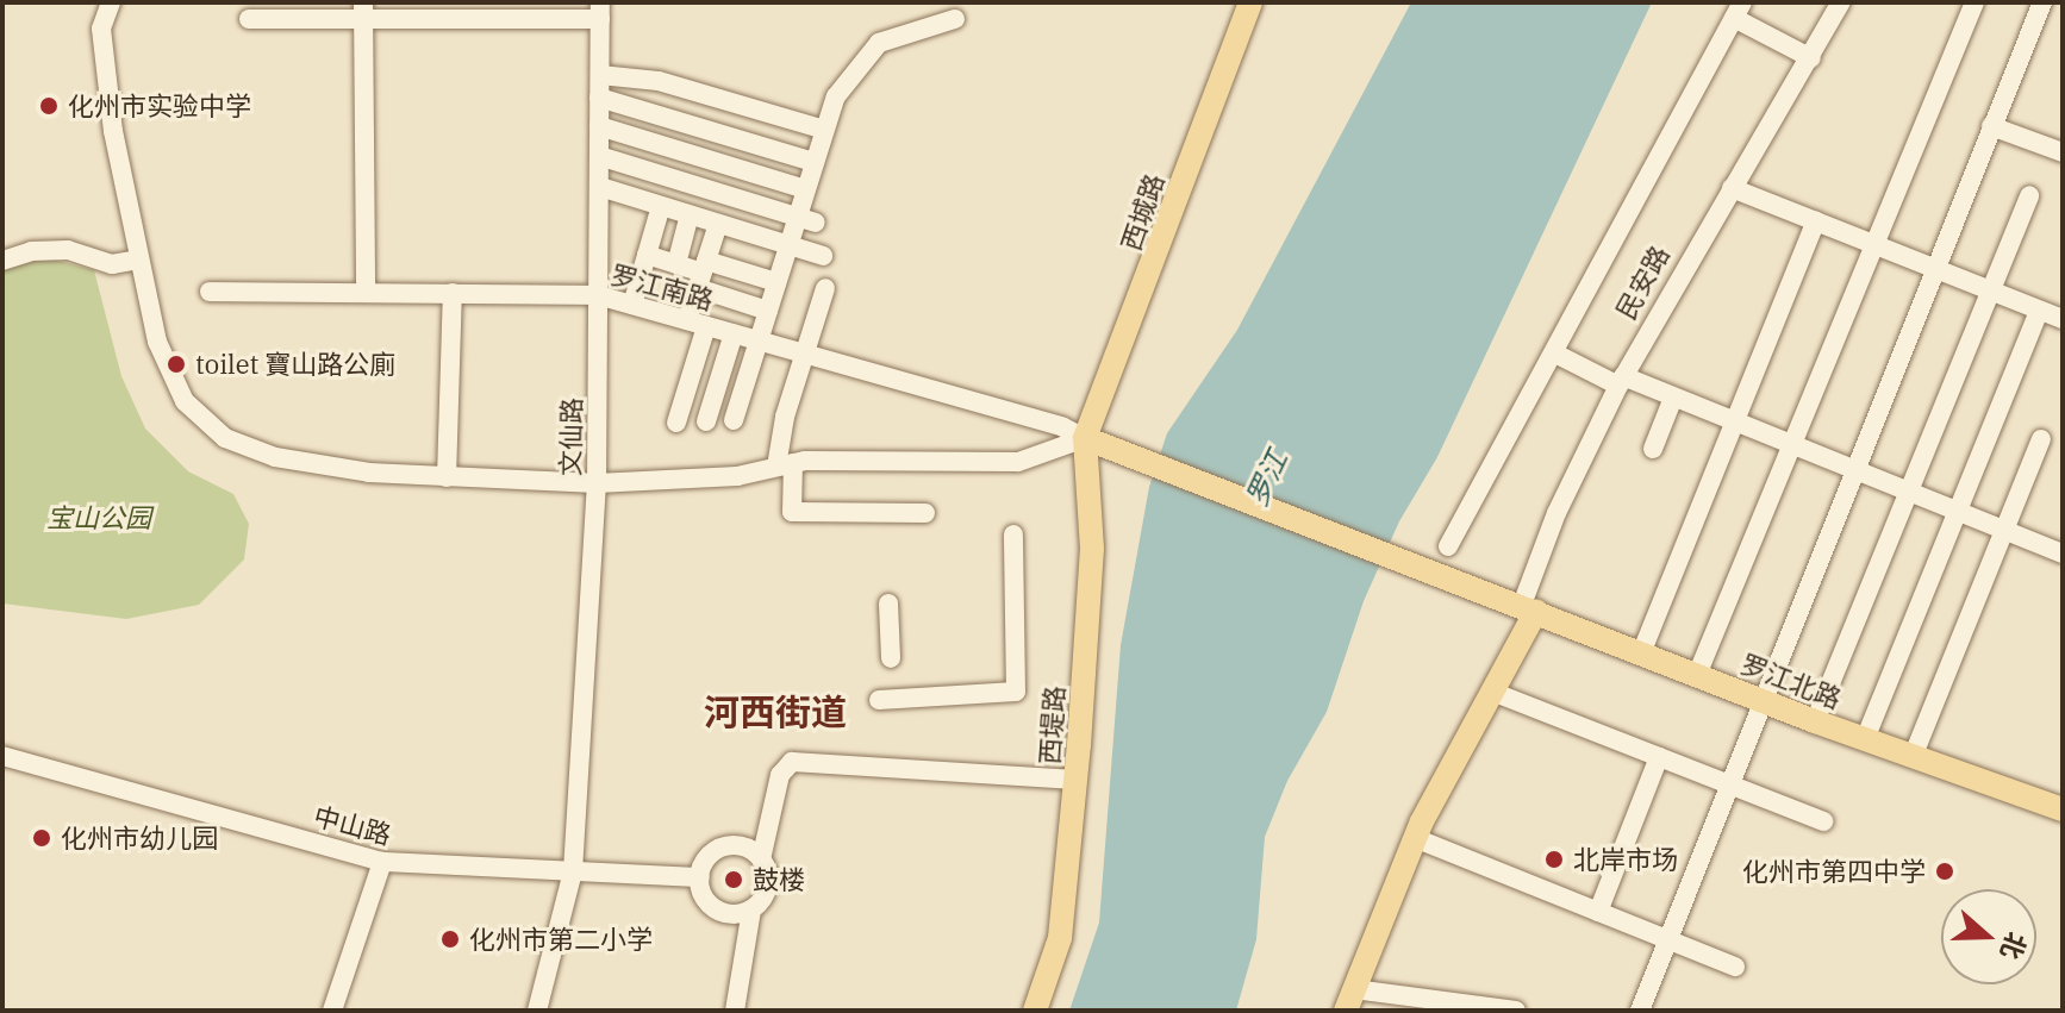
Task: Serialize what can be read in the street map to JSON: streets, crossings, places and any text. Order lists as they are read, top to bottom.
{
  "streets": {
    "main road": [
      "西城路",
      "民安路",
      "罗江北路",
      "西堤路"
    ],
    "street": ["罗江南路", "文仙路", "中山路"]
  },
  "crossings": [
    ["西城路", "罗江南路"],
    ["西城路", "罗江北路"],
    ["西城路", "西堤路"],
    ["民安路", "罗江北路"],
    ["罗江南路", "文仙路"],
    ["罗江南路", "罗江北路"],
    ["罗江南路", "西堤路"],
    ["文仙路", "中山路"],
    ["罗江北路", "西堤路"]
  ],
  "districts": ["河西街道"],
  "water": ["罗江"],
  "parks": ["宝山公园"],
  "places": [
    "化州市实验中学",
    "toilet 寶山路公廁",
    "化州市幼儿园",
    "北岸市场",
    "化州市第四中学",
    "鼓楼",
    "化州市第二小学"
  ],
  "north": "right"
}
